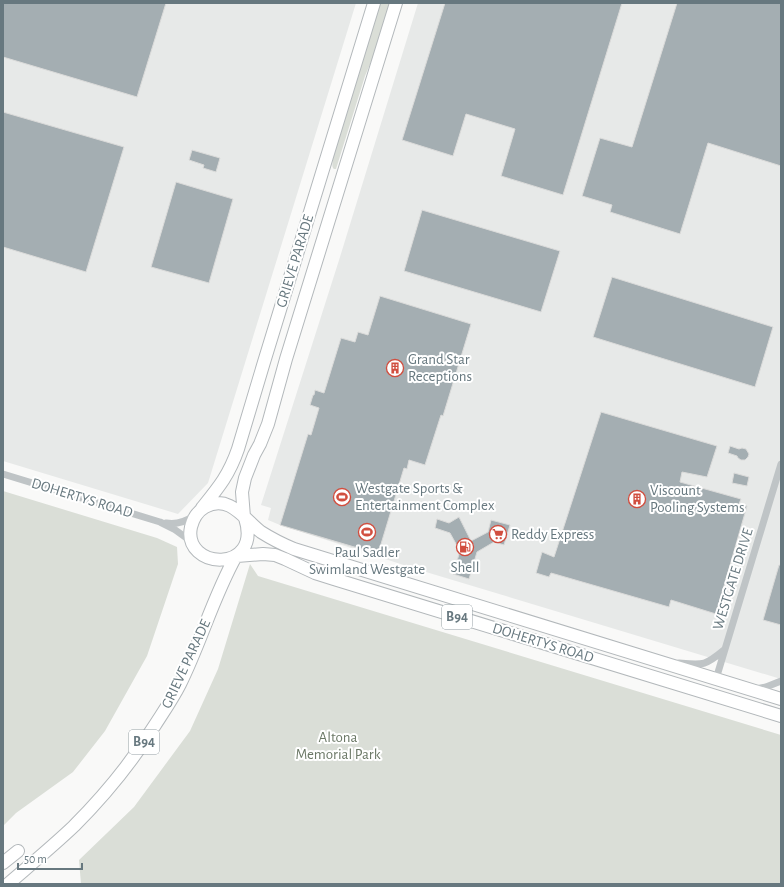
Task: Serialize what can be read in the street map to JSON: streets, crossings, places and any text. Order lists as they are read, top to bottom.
{
  "streets": {
    "main road": ["GRIEVE PARADE", "DOHERTYS ROAD", "B94"],
    "street": ["WESTGATE DRIVE"]
  },
  "crossings": [
    ["GRIEVE PARADE", "DOHERTYS ROAD"],
    ["GRIEVE PARADE", "B94"],
    ["DOHERTYS ROAD", "WESTGATE DRIVE"],
    ["DOHERTYS ROAD", "B94"]
  ],
  "parks": ["Altona Memorial Park"],
  "places": {
    "building": ["Grand Star Receptions", "Viscount Pooling Systems"],
    "sports": ["Westgate Sports & Entertainment Complex", "Paul Sadler Swimland Westgate"],
    "supermarket": ["Reddy Express"],
    "fuel station": ["Shell"]
  },
  "scale_bar": "50 m"
}
